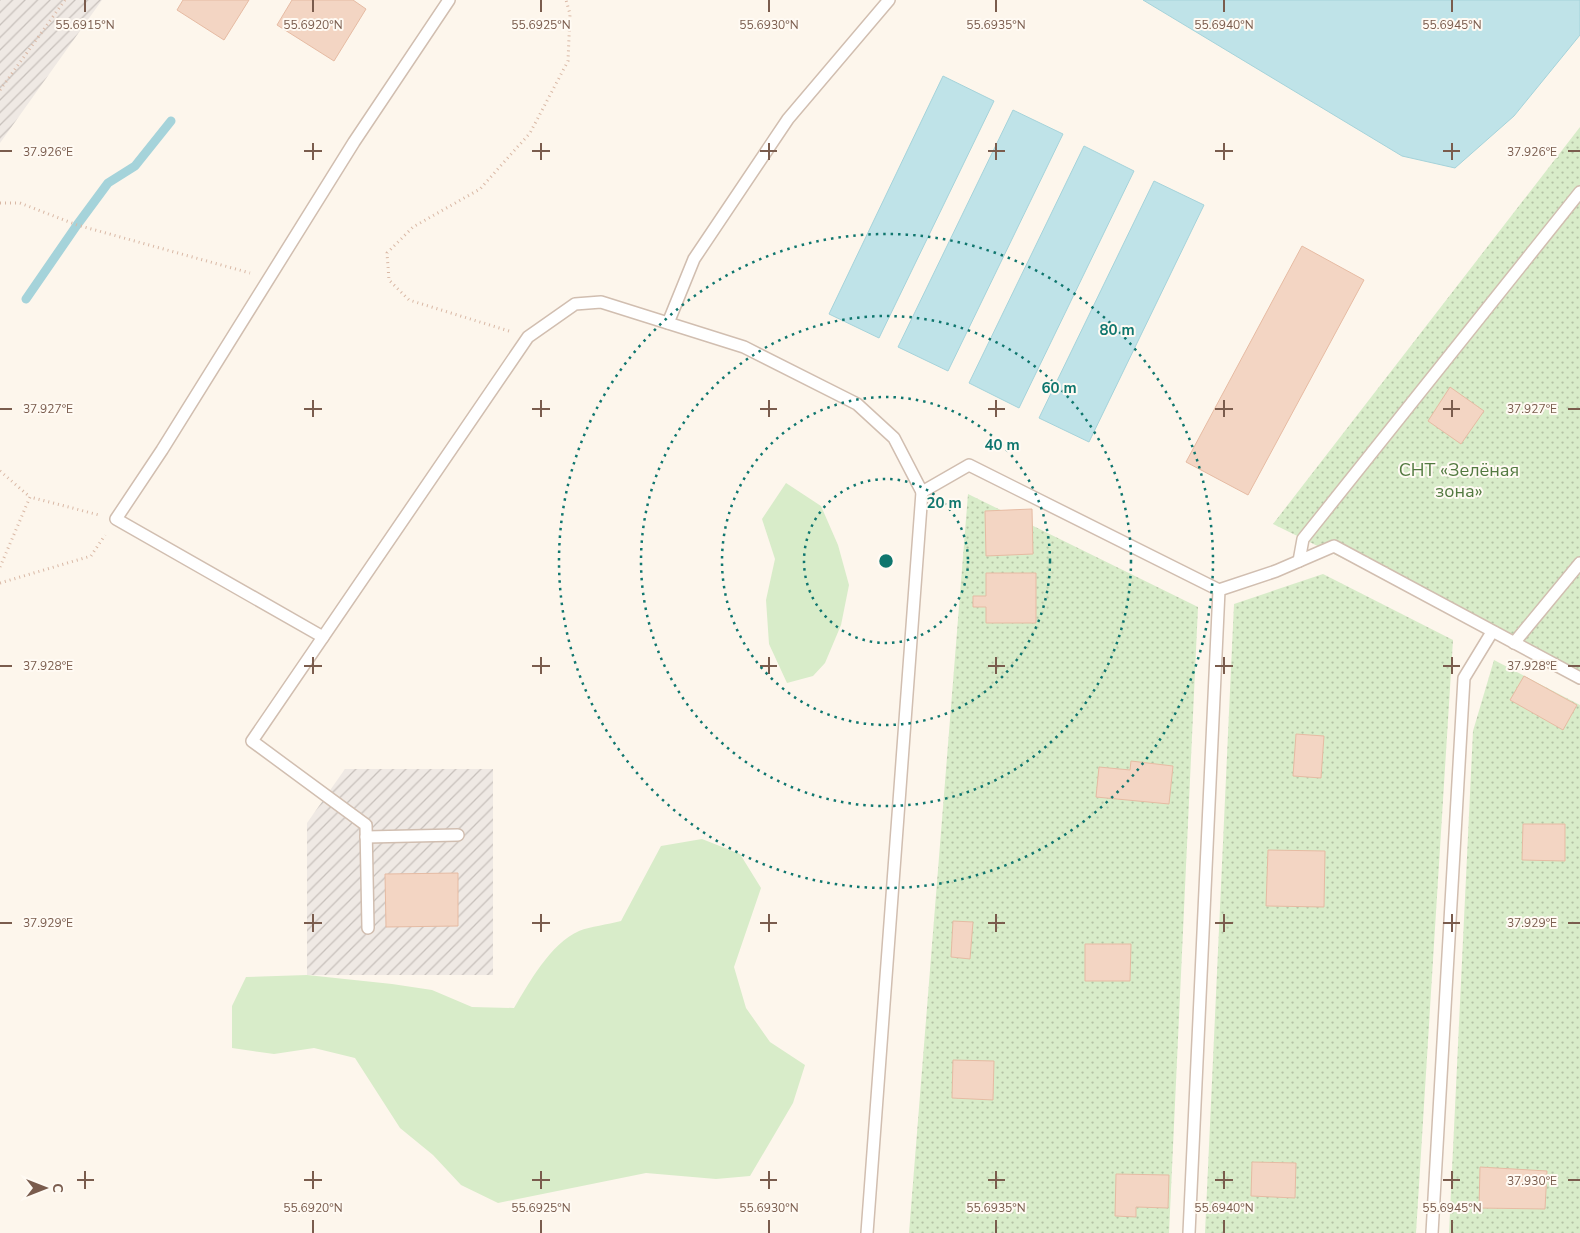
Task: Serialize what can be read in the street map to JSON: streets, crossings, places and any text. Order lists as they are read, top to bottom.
{
  "parks": ["СНТ «Зелёная зона»"],
  "north": "right",
  "coordinates": [
    "55.6915°N",
    "55.6920°N",
    "55.6925°N",
    "55.6930°N",
    "55.6935°N",
    "55.6940°N",
    "55.6945°N",
    "37.926°E",
    "37.927°E",
    "37.928°E",
    "37.929°E",
    "37.930°E"
  ],
  "rings": [
    "80 m",
    "60 m",
    "40 m",
    "20 m"
  ]
}
